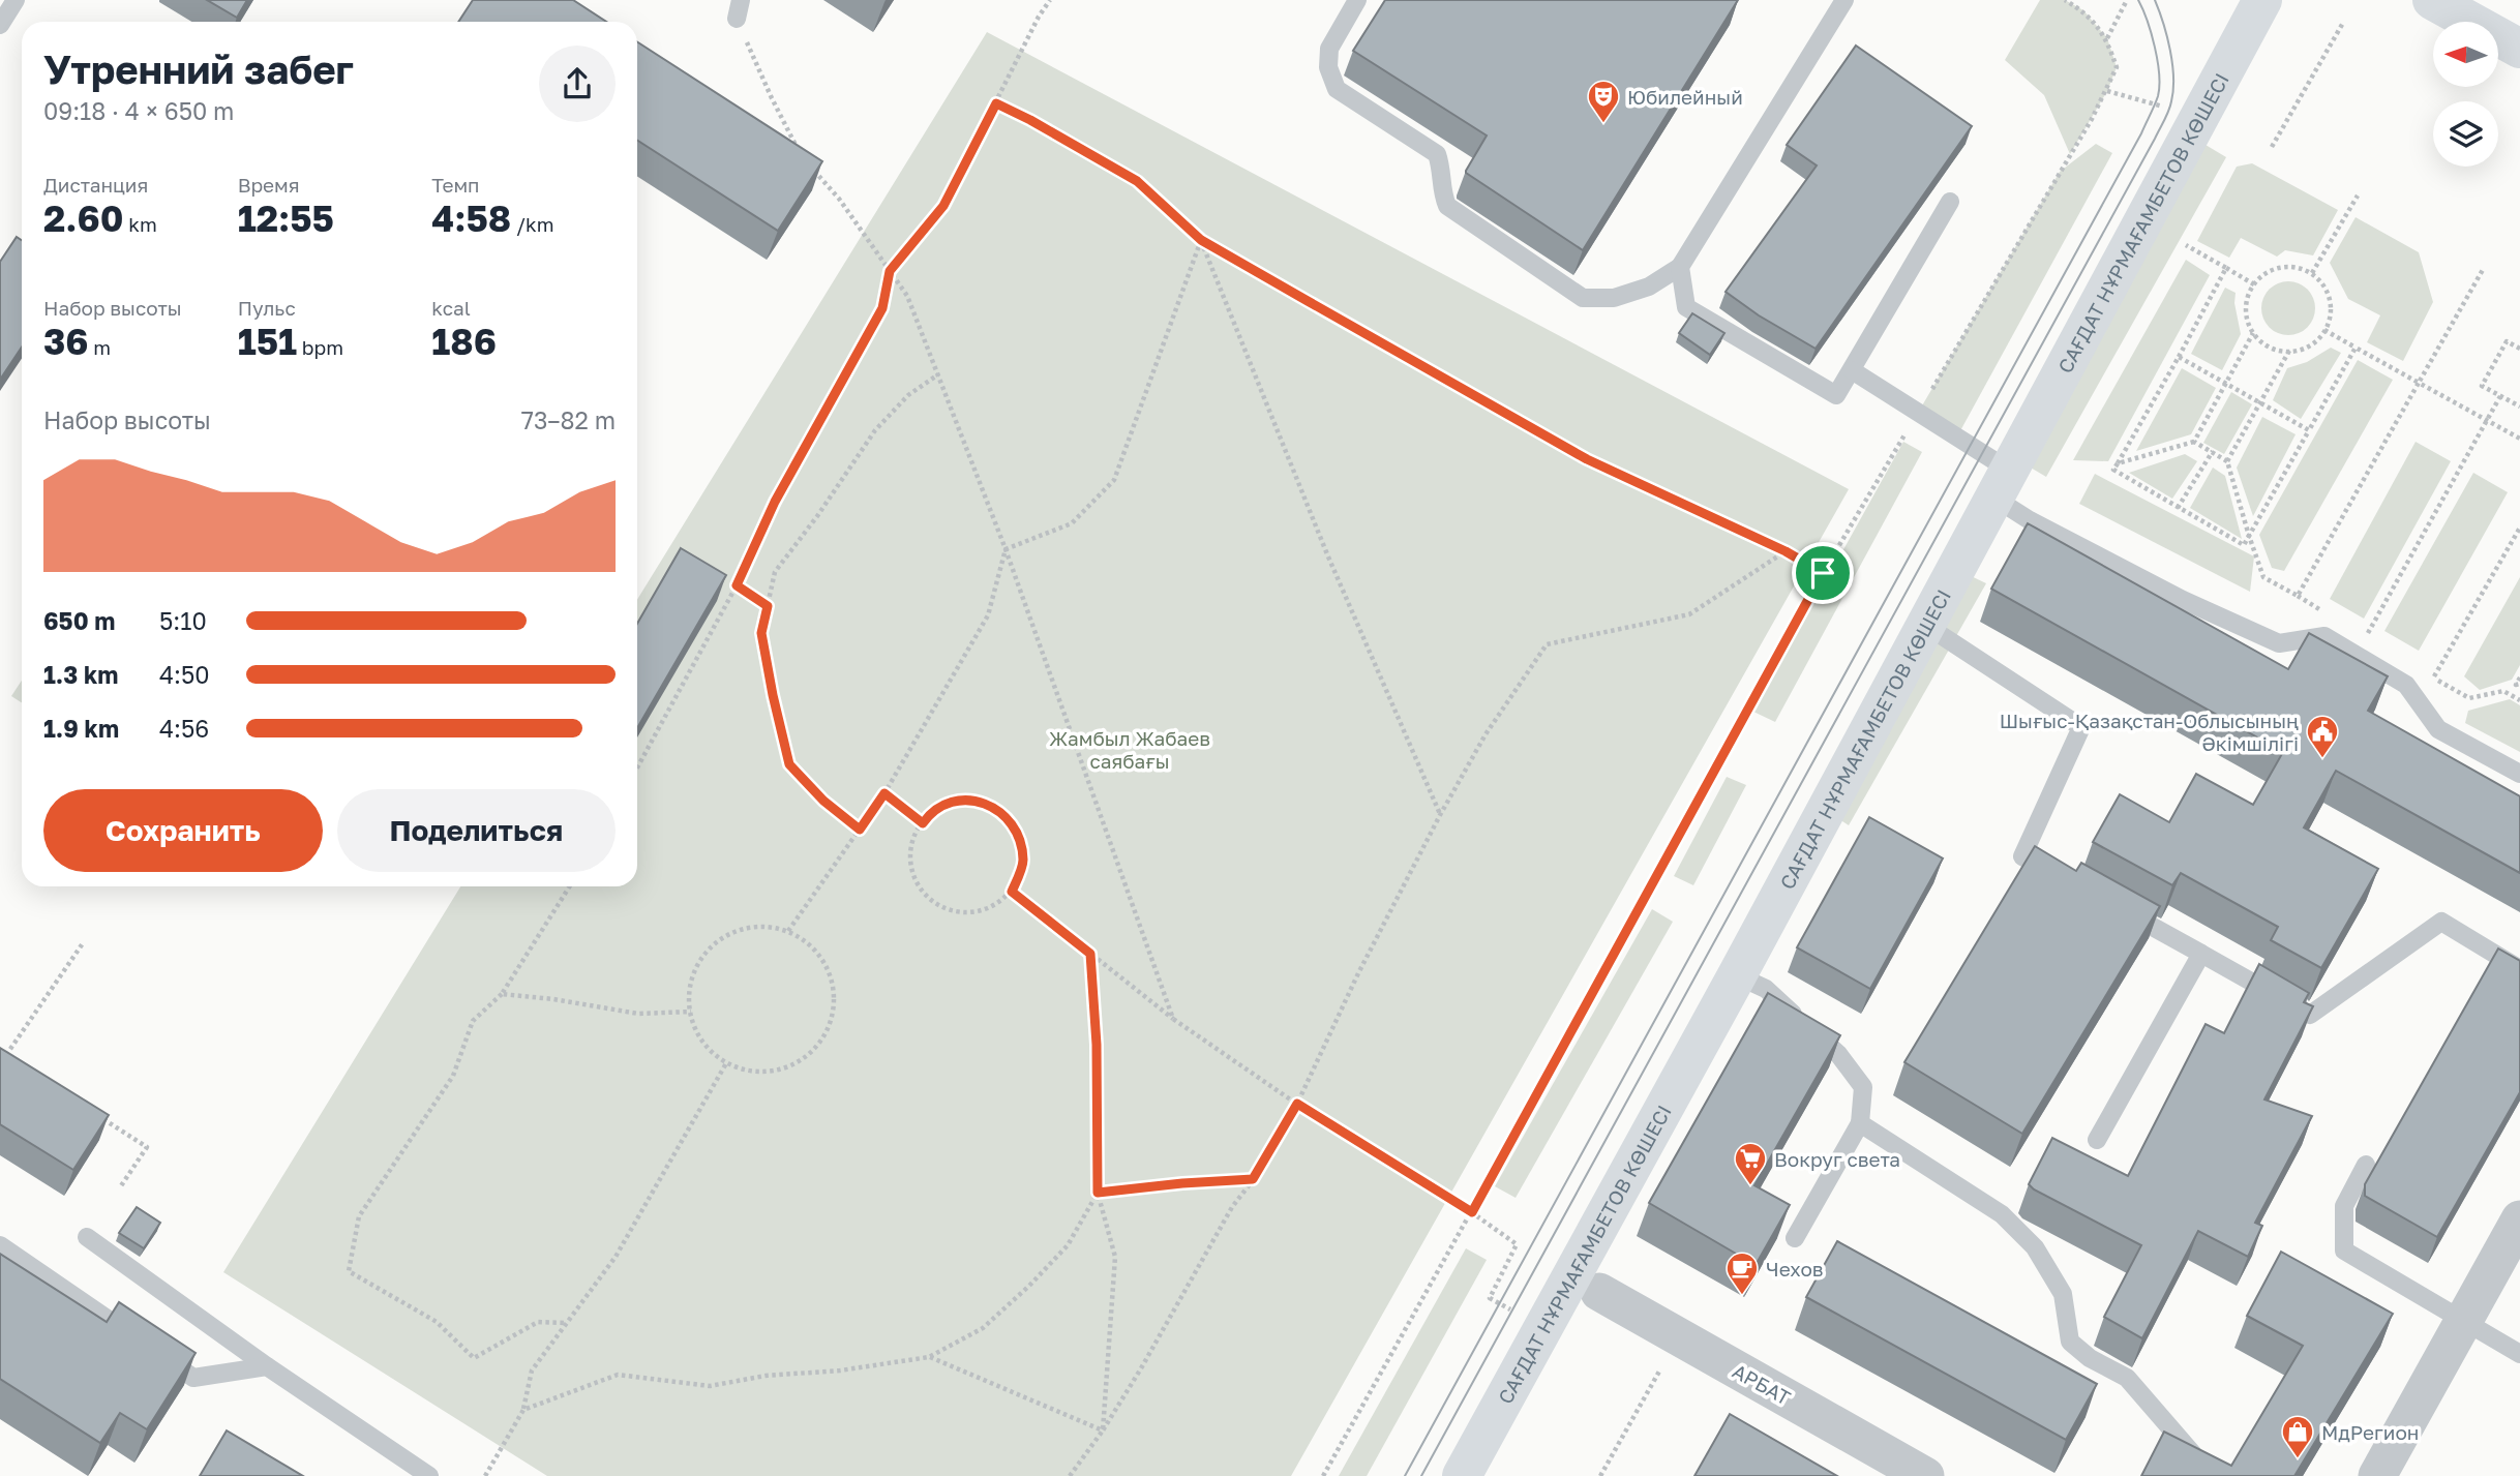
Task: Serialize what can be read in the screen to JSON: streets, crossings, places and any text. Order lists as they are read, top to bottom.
{
  "streets": {
    "main road": ["САҒДАТ НҰРМАҒАМБЕТОВ КӨШЕСІ"],
    "street": ["АРБАТ"]
  },
  "parks": ["Жамбыл Жабаев саябағы"],
  "places": {
    "theatre": ["Юбилейный"],
    "public building": ["Шығыс-Қазақстан-Облысының Әкімшілігі"],
    "supermarket": ["Вокруг света"],
    "cafe": ["Чехов"],
    "shop": ["МдРегион"]
  },
  "north": "left",
  "page": {
    "heading": ["Утренний забег", "09:18 · 4 × 650 m"],
    "stats": [
      ["Дистанция", "2.60 km"],
      ["Время", "12:55"],
      ["Темп", "4:58 /km"],
      ["Набор высоты", "36 m"],
      ["Пульс", "151 bpm"],
      ["kcal", "186"]
    ],
    "chart": ["Набор высоты", "73–82 m"],
    "list": [
      {
        "name": "650 m",
        "note": "5:10"
      },
      {
        "name": "1.3 km",
        "note": "4:50"
      },
      {
        "name": "1.9 km",
        "note": "4:56"
      }
    ],
    "buttons": ["Сохранить", "Поделиться"]
  }
}
